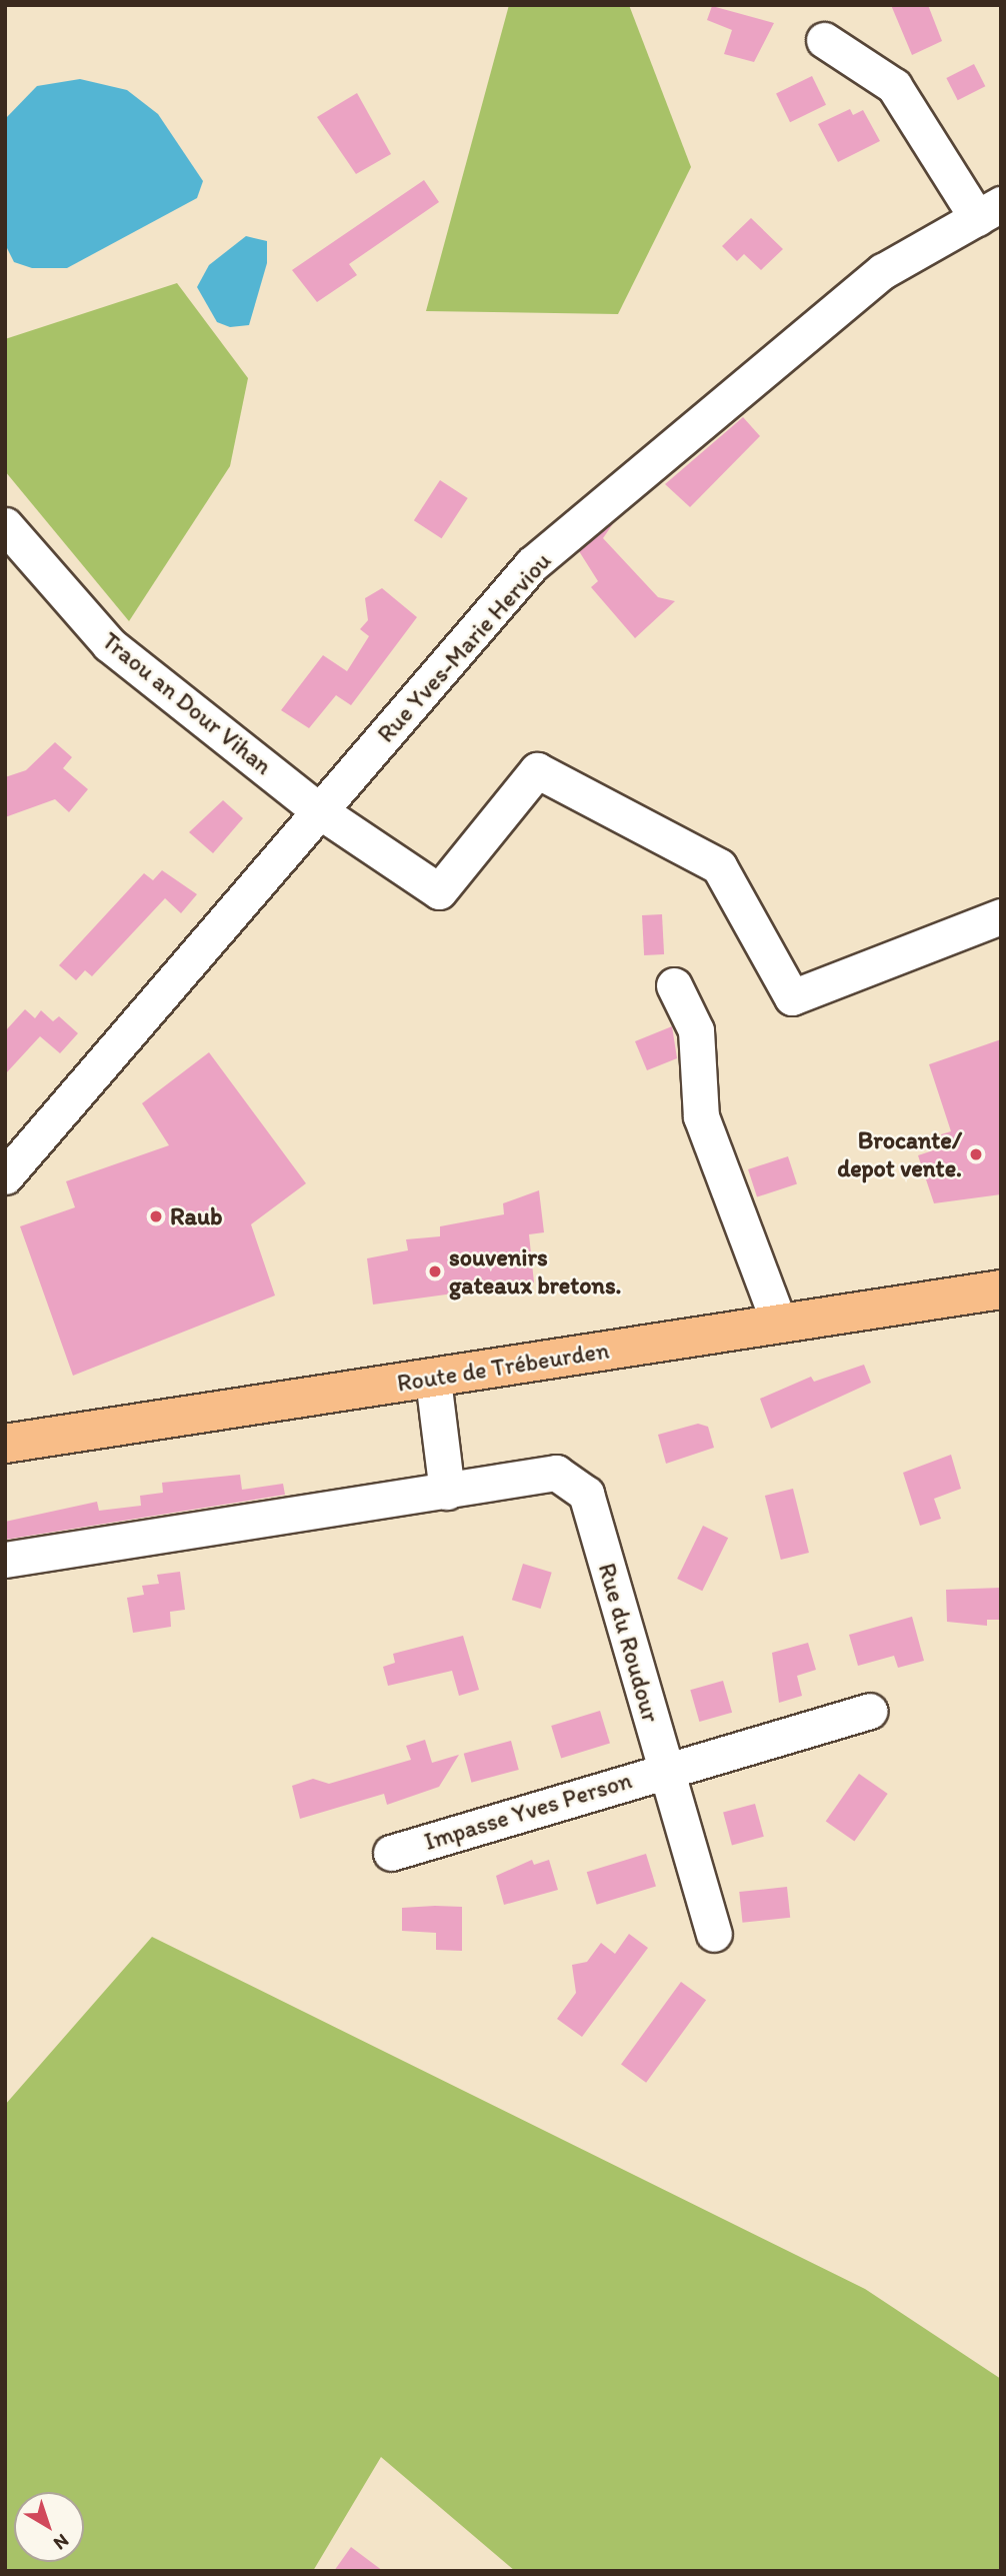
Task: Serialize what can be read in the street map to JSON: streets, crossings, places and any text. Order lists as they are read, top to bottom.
{
  "streets": {
    "main road": ["Route de Trébeurden"],
    "street": [
      "Rue Yves-Marie Herviou",
      "Traou an Dour Vihan",
      "Rue du Roudour",
      "Impasse Yves Person"
    ]
  },
  "crossings": [
    ["Rue Yves-Marie Herviou", "Traou an Dour Vihan"],
    ["Rue du Roudour", "Impasse Yves Person"]
  ],
  "places": ["Brocante/ depot vente.", "Raub", "souvenirs gateaux bretons."],
  "north": "bottom right"
}
